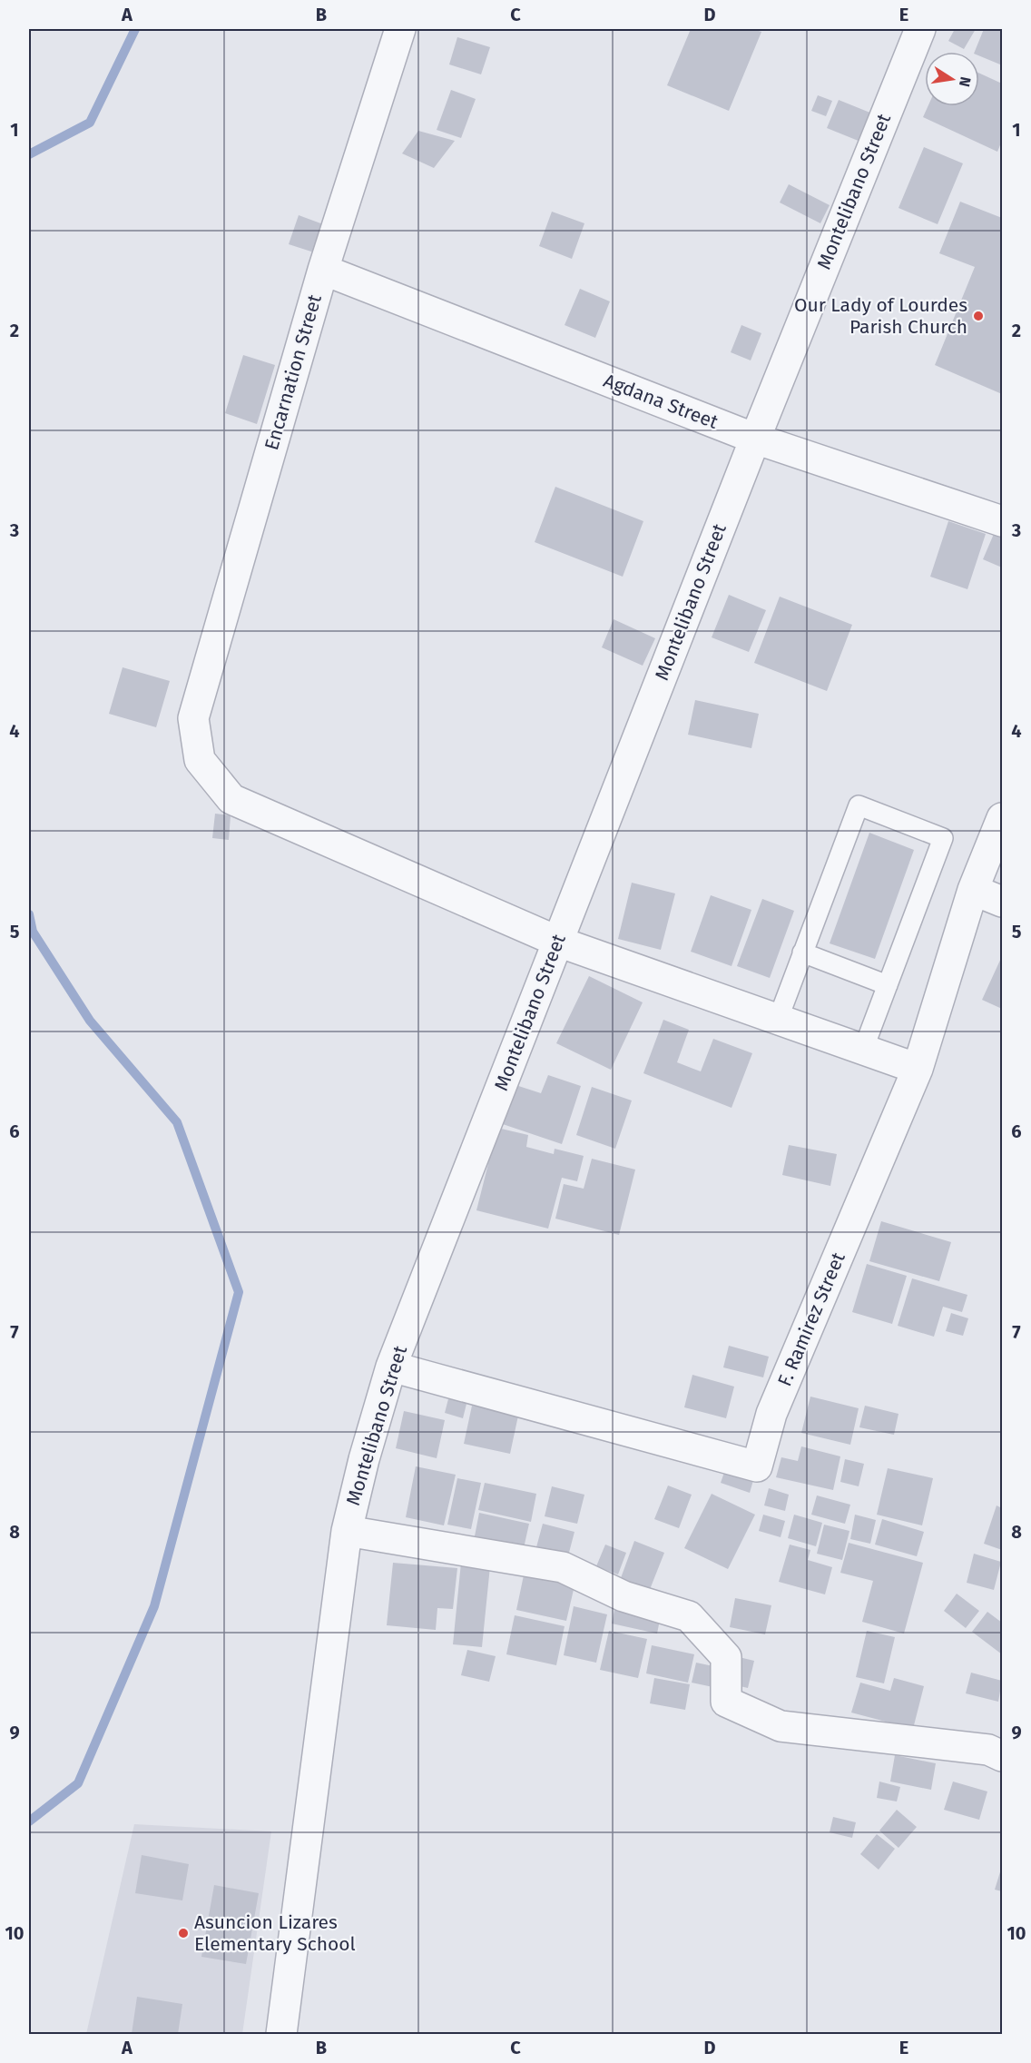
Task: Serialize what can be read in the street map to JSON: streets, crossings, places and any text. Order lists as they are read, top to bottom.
{
  "streets": {
    "street": [
      "Montelibano Street",
      "Encarnation Street",
      "Agdana Street",
      "F. Ramirez Street"
    ]
  },
  "crossings": [
    ["Montelibano Street", "Encarnation Street"],
    ["Montelibano Street", "Agdana Street"],
    ["Montelibano Street", "F. Ramirez Street"],
    ["Encarnation Street", "Agdana Street"]
  ],
  "places": ["Our Lady of Lourdes Parish Church", "Asuncion Lizares Elementary School"],
  "north": "right",
  "grid": {
    "columns": [
      "A",
      "B",
      "C",
      "D",
      "E"
    ],
    "rows": [
      "1",
      "2",
      "3",
      "4",
      "5",
      "6",
      "7",
      "8",
      "9",
      "10"
    ]
  }
}
